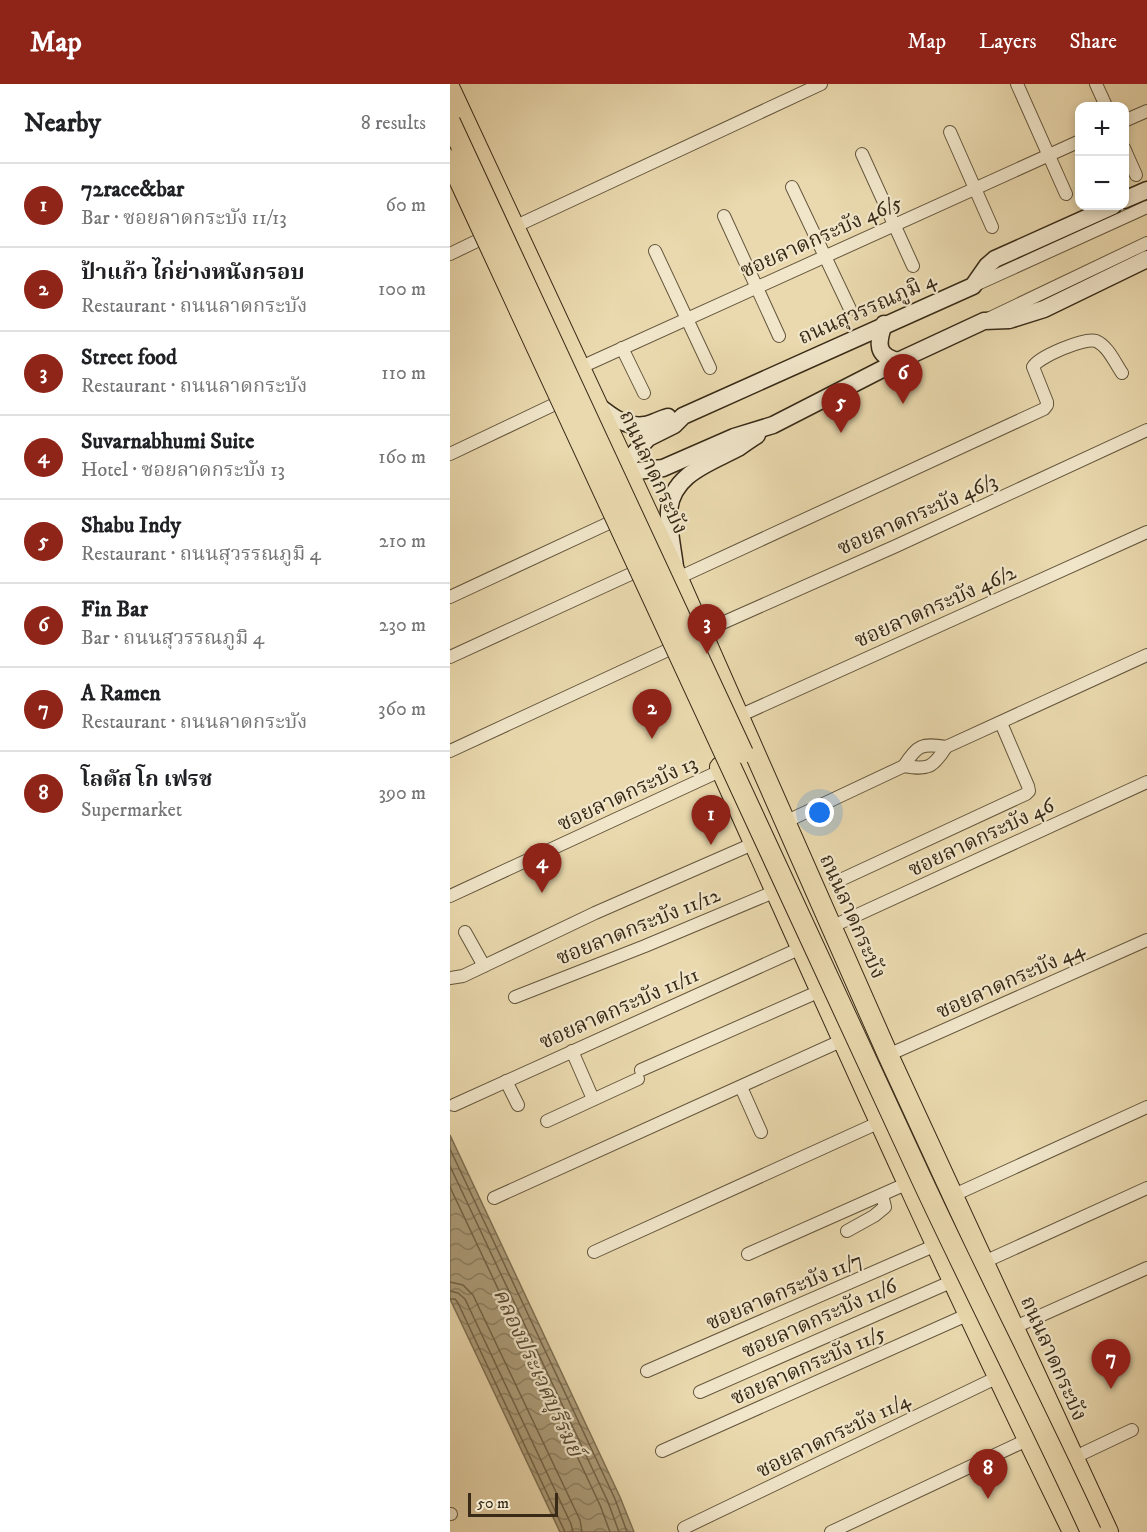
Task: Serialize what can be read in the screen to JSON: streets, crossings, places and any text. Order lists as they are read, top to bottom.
{
  "streets": {
    "main road": ["ถนนลาดกระบัง"],
    "street": [
      "ซอยลาดกระบัง 46/5",
      "ถนนสุวรรณภูมิ 4",
      "ซอยลาดกระบัง 46/3",
      "ซอยลาดกระบัง 46/2",
      "ซอยลาดกระบัง 13",
      "ซอยลาดกระบัง 46",
      "ซอยลาดกระบัง 11/12",
      "ซอยลาดกระบัง 44",
      "ซอยลาดกระบัง 11/11",
      "ซอยลาดกระบัง 11/7",
      "ซอยลาดกระบัง 11/6",
      "ซอยลาดกระบัง 11/5",
      "ซอยลาดกระบัง 11/4"
    ]
  },
  "crossings": [
    ["ซอยลาดกระบัง 46/5", "ถนนลาดกระบัง"],
    ["ถนนสุวรรณภูมิ 4", "ถนนลาดกระบัง"],
    ["ถนนลาดกระบัง", "ซอยลาดกระบัง 46/3"],
    ["ถนนลาดกระบัง", "ซอยลาดกระบัง 46/2"],
    ["ถนนลาดกระบัง", "ซอยลาดกระบัง 46"],
    ["ถนนลาดกระบัง", "ซอยลาดกระบัง 44"]
  ],
  "water": ["คลองประเวศบุรีรมย์"],
  "scale_bar": "50 m",
  "page": {
    "header": "Map",
    "nav": ["Map", "Layers", "Share"],
    "heading": ["Nearby", "8 results"],
    "map_buttons": ["+", "−"],
    "list": [
      {
        "mark": "1",
        "name": "72race&bar",
        "note": "Bar · ซอยลาดกระบัง 11/13",
        "value": "60 m"
      },
      {
        "mark": "2",
        "name": "ป้าแก้ว ไก่ย่างหนังกรอบ",
        "note": "Restaurant · ถนนลาดกระบัง",
        "value": "100 m"
      },
      {
        "mark": "3",
        "name": "Street food",
        "note": "Restaurant · ถนนลาดกระบัง",
        "value": "110 m"
      },
      {
        "mark": "4",
        "name": "Suvarnabhumi Suite",
        "note": "Hotel · ซอยลาดกระบัง 13",
        "value": "160 m"
      },
      {
        "mark": "5",
        "name": "Shabu Indy",
        "note": "Restaurant · ถนนสุวรรณภูมิ 4",
        "value": "210 m"
      },
      {
        "mark": "6",
        "name": "Fin Bar",
        "note": "Bar · ถนนสุวรรณภูมิ 4",
        "value": "230 m"
      },
      {
        "mark": "7",
        "name": "A Ramen",
        "note": "Restaurant · ถนนลาดกระบัง",
        "value": "360 m"
      },
      {
        "mark": "8",
        "name": "โลตัส โก เฟรช",
        "note": "Supermarket",
        "value": "390 m"
      }
    ],
    "pins": [
      "6",
      "5",
      "3",
      "2",
      "1",
      "4",
      "7",
      "8"
    ],
    "scale": "50 m"
  }
}
